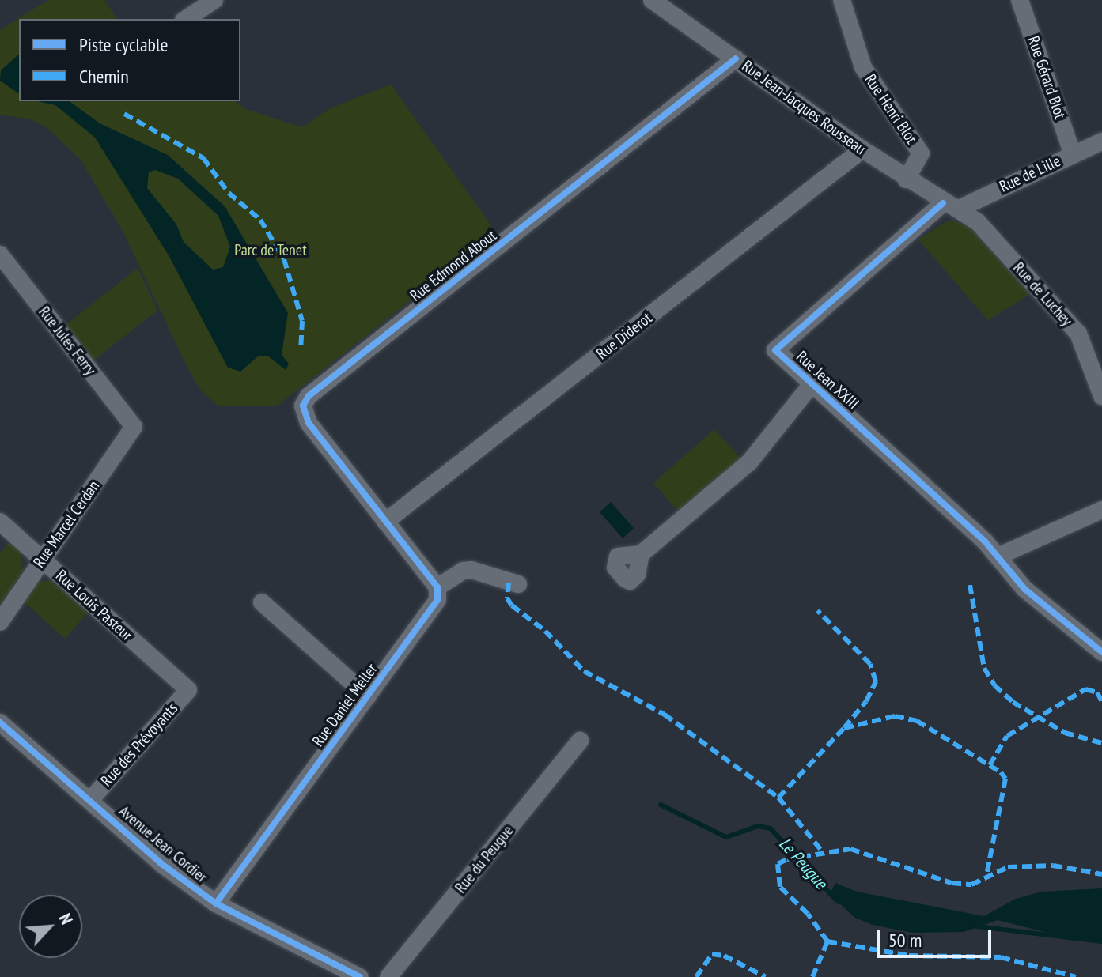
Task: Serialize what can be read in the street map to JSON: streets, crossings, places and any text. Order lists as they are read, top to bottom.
{
  "streets": {
    "street": [
      "Rue Gérard Blot",
      "Rue Jean-Jacques Rousseau",
      "Rue Henri Blot",
      "Rue de Lille",
      "Rue Edmond About",
      "Rue de Luchey",
      "Rue Diderot",
      "Rue Jules Ferry",
      "Rue Jean XXIII",
      "Rue Marcel Cerdan",
      "Rue Louis Pasteur",
      "Rue Daniel Meller",
      "Rue des Prévoyants",
      "Avenue Jean Cordier",
      "Rue du Peugue"
    ]
  },
  "crossings": [
    ["Rue Gérard Blot", "Rue de Lille"],
    ["Rue Jean-Jacques Rousseau", "Rue Henri Blot"],
    ["Rue Jean-Jacques Rousseau", "Rue de Lille"],
    ["Rue Jean-Jacques Rousseau", "Rue Edmond About"],
    ["Rue Jean-Jacques Rousseau", "Rue de Luchey"],
    ["Rue Jean-Jacques Rousseau", "Rue Diderot"],
    ["Rue Jean-Jacques Rousseau", "Rue Jean XXIII"],
    ["Rue de Lille", "Rue de Luchey"],
    ["Rue de Lille", "Rue Jean XXIII"],
    ["Rue Edmond About", "Rue Diderot"],
    ["Rue de Luchey", "Rue Jean XXIII"],
    ["Rue Jules Ferry", "Rue Marcel Cerdan"],
    ["Rue Marcel Cerdan", "Rue Louis Pasteur"],
    ["Rue Louis Pasteur", "Rue des Prévoyants"],
    ["Rue Daniel Meller", "Avenue Jean Cordier"],
    ["Rue des Prévoyants", "Avenue Jean Cordier"]
  ],
  "water": ["Le Peugue"],
  "parks": ["Parc de Tenet"],
  "legend": ["Piste cyclable", "Chemin"],
  "scale_bar": "50 m",
  "north": "top right"
}
